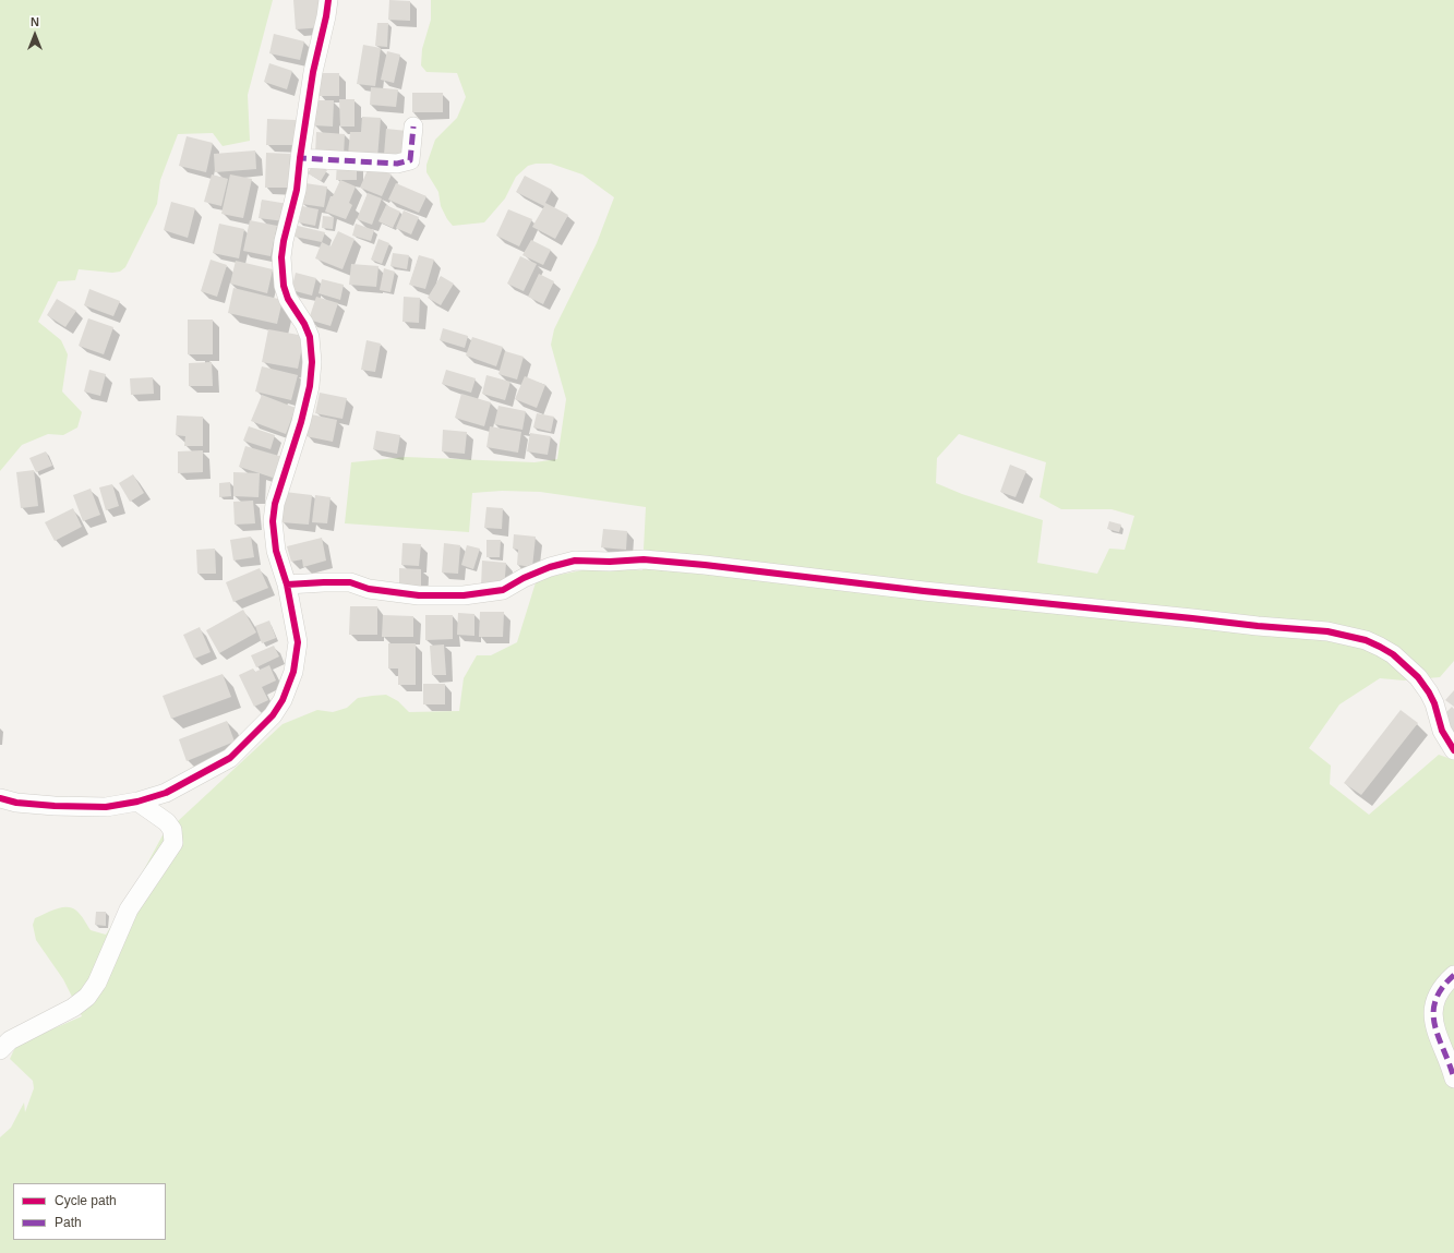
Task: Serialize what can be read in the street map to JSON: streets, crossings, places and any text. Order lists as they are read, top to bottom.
{
  "legend": ["Cycle path", "Path"],
  "north": "top"
}
